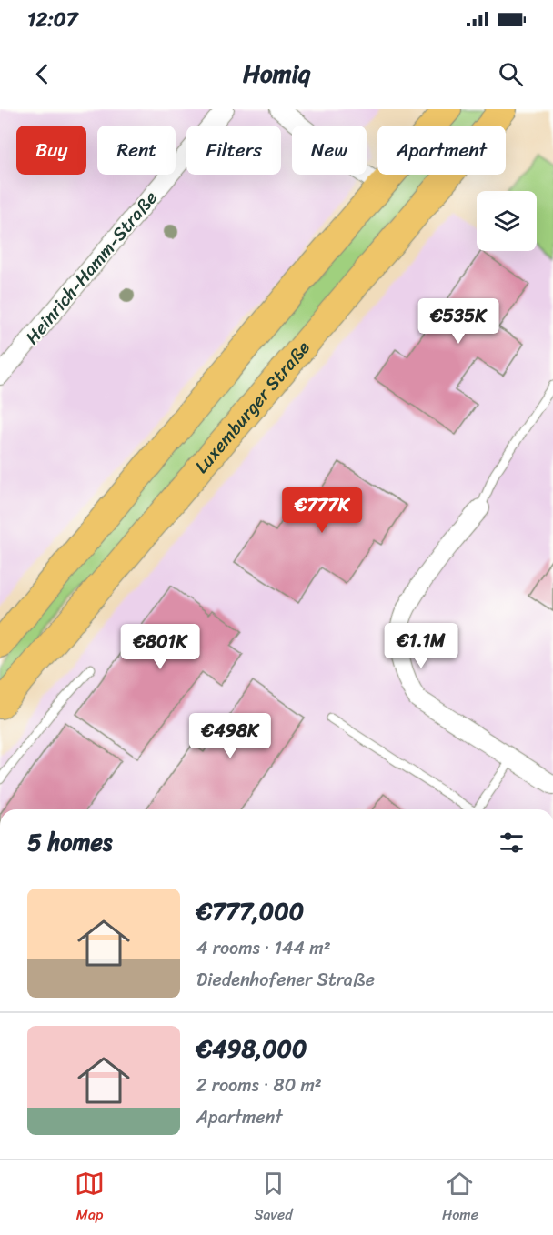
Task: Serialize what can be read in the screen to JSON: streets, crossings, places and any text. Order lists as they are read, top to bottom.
{
  "streets": {
    "main road": ["Luxemburger Straße"],
    "street": ["Heinrich-Hamm-Straße"]
  },
  "page": {
    "status": "12:07",
    "header": "Homiq",
    "chip": [
      "Buy",
      "Rent",
      "Filters",
      "New",
      "Apartment"
    ],
    "price": [
      "€535K",
      "€777K",
      "€1.1M",
      "€801K",
      "€498K"
    ],
    "heading": "5 homes",
    "list": [
      {
        "name": "€777,000",
        "note": "4 rooms · 144 m² · Diedenhofener Straße"
      },
      {
        "name": "€498,000",
        "note": "2 rooms · 80 m² · Apartment"
      }
    ],
    "tabs": ["Map", "Saved", "Home"]
  }
}
